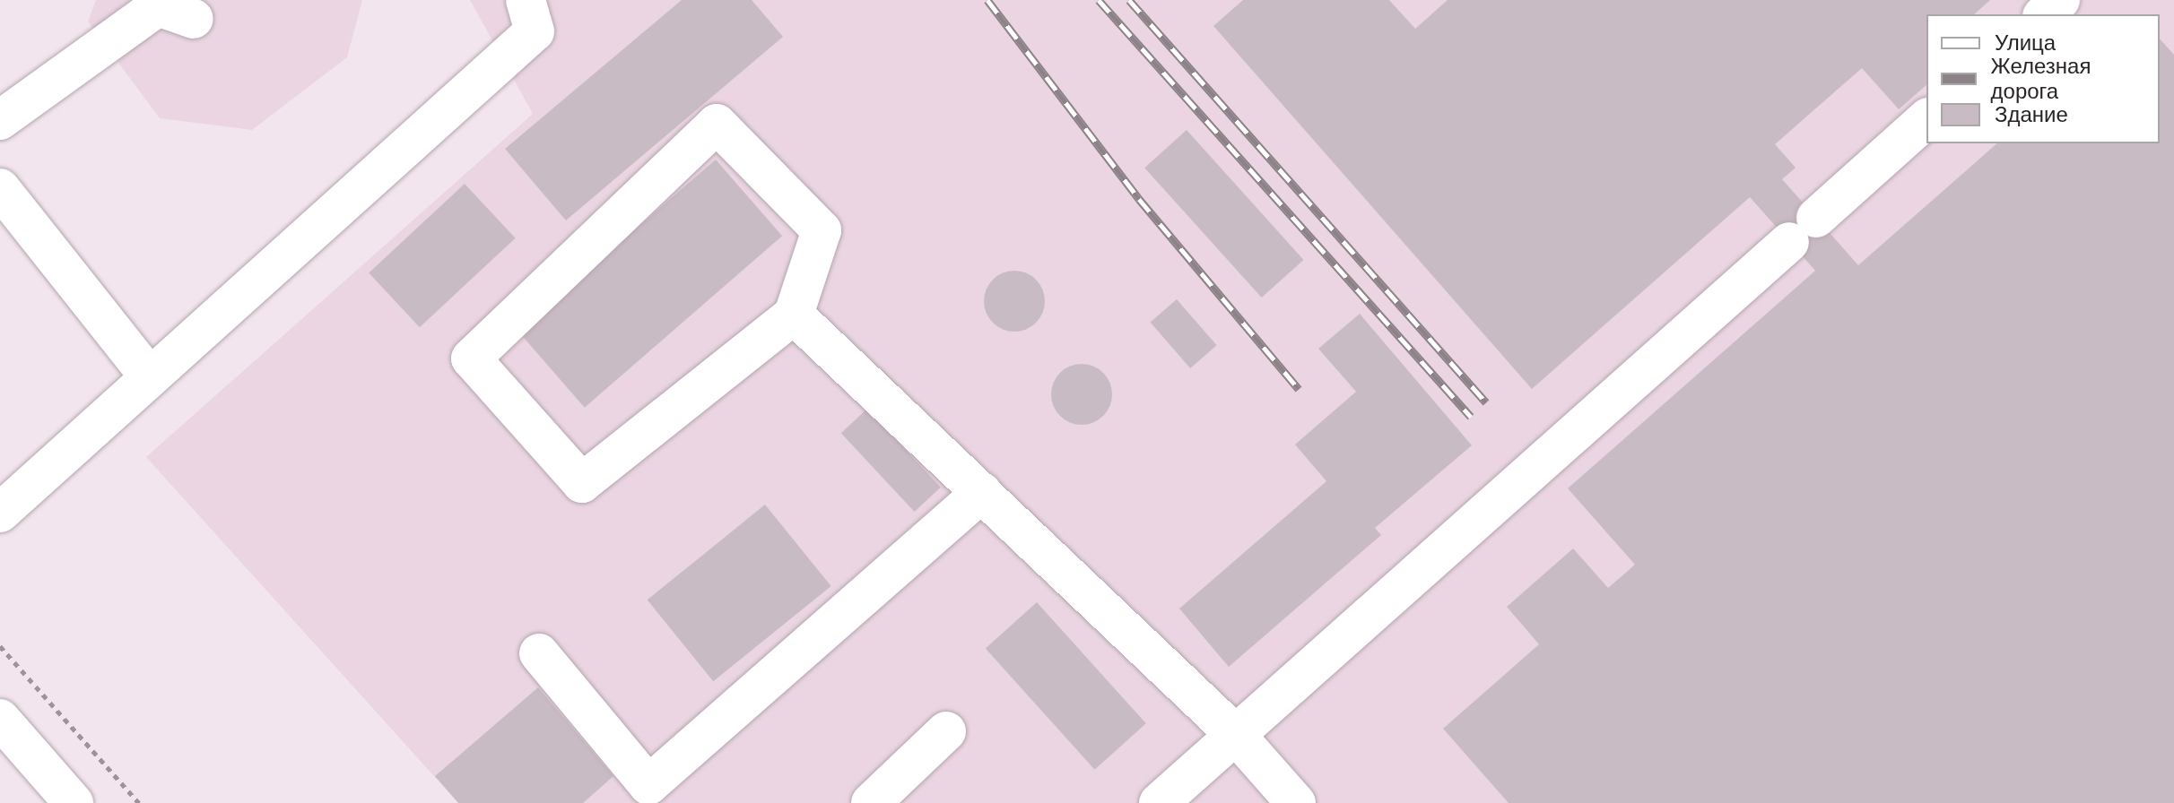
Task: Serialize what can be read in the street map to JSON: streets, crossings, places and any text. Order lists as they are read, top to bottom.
{
  "legend": ["Улица", "Железная дорога", "Здание"]
}
